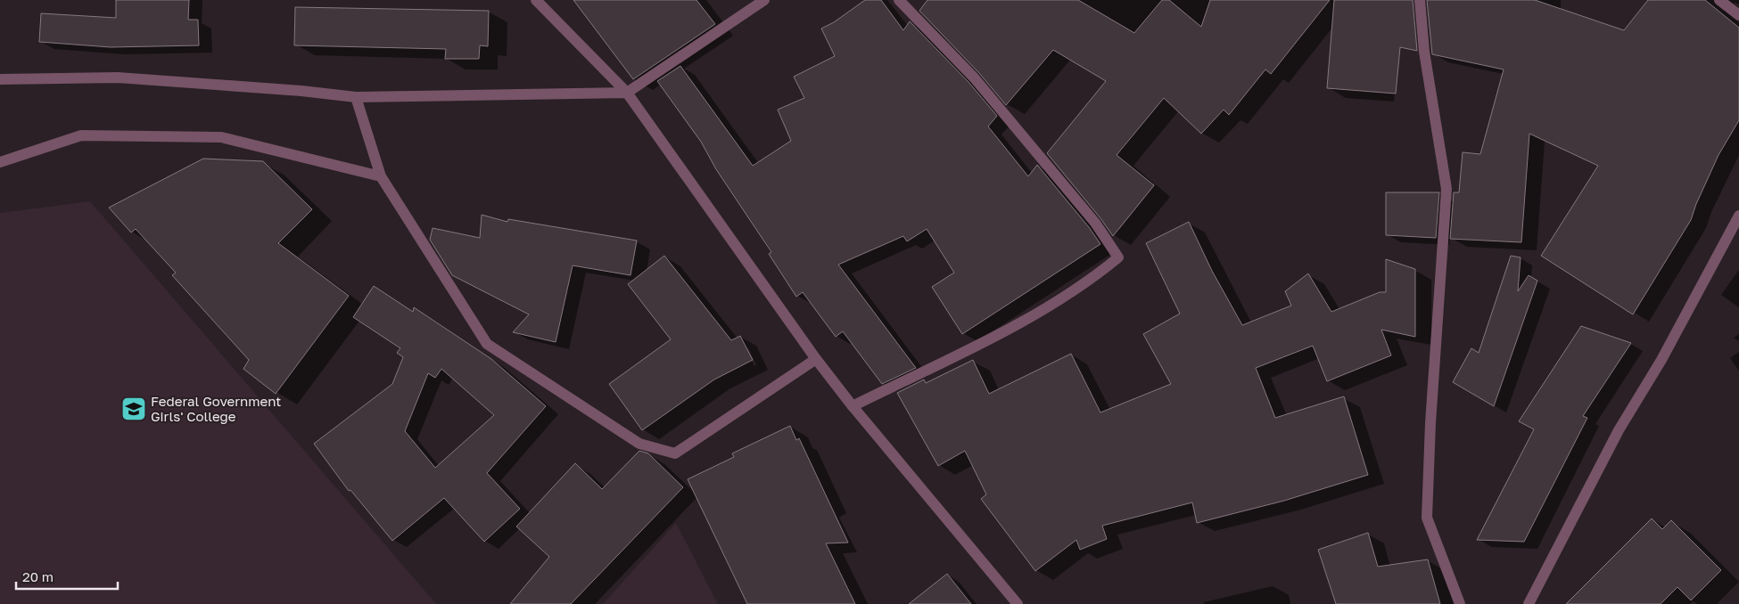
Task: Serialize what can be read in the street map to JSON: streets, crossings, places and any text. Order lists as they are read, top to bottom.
{
  "places": {
    "school or university": ["Federal Government Girls' College"]
  },
  "scale_bar": "20 m"
}
